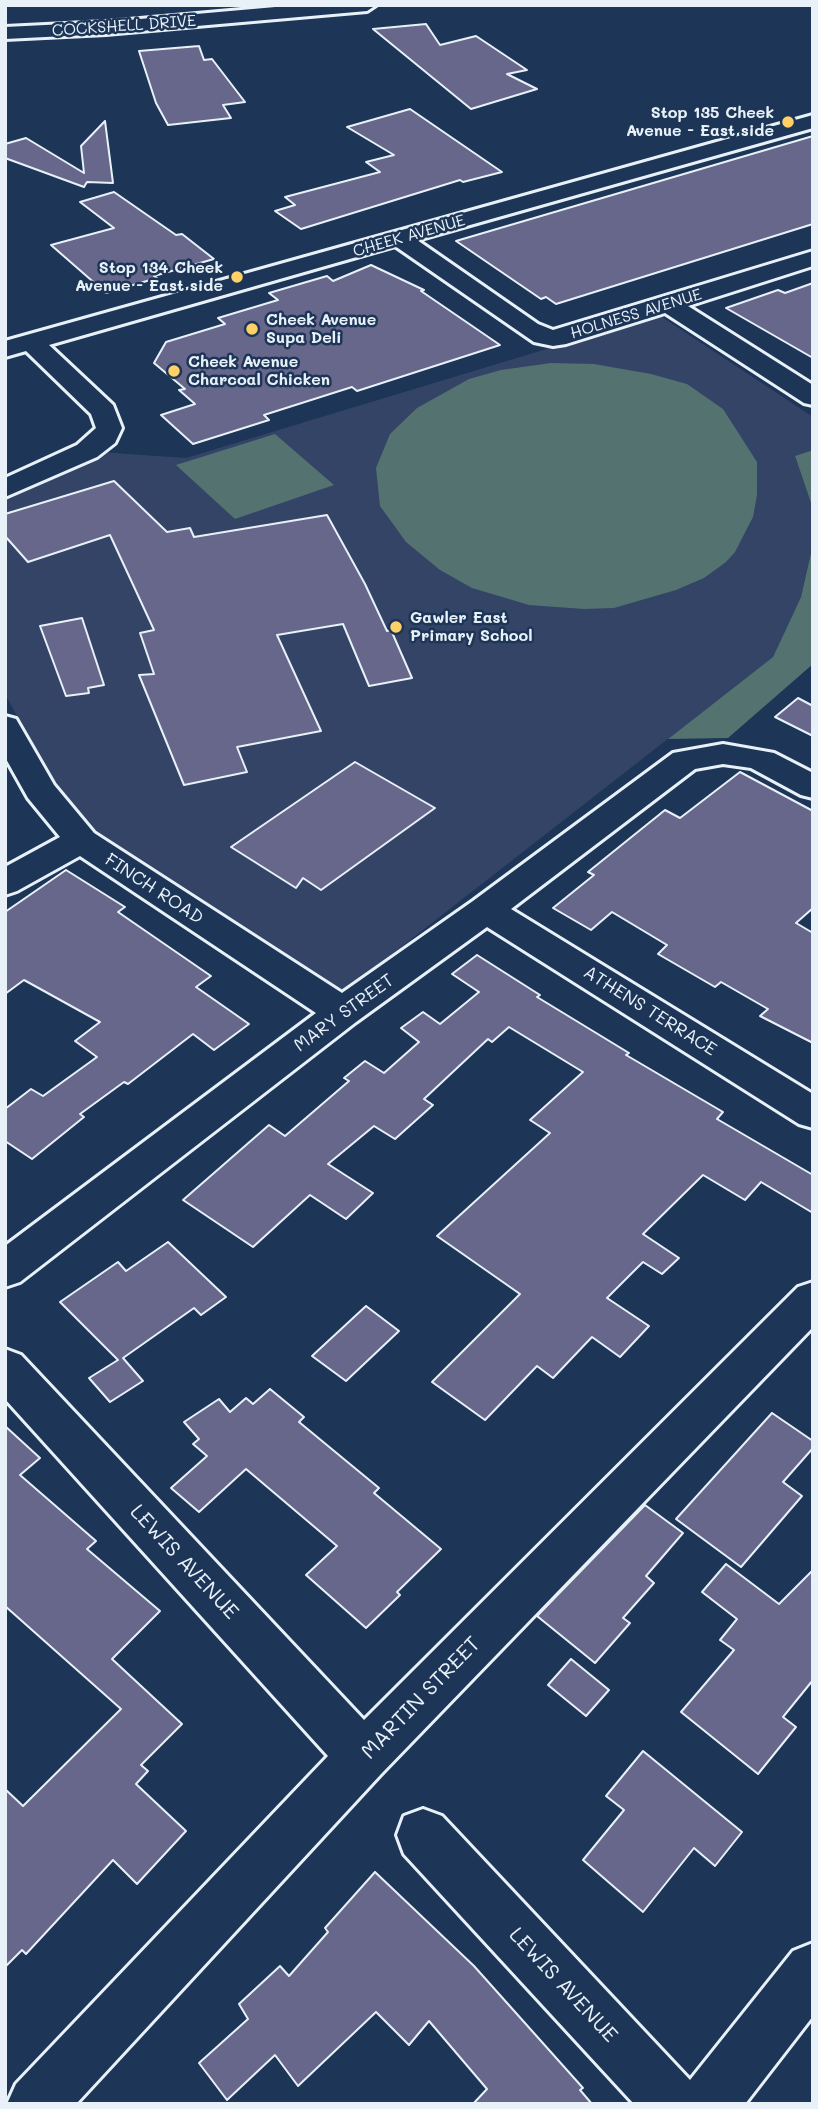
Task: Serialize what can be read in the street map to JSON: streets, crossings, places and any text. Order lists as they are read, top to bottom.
{
  "streets": {
    "street": [
      "COCKSHELL DRIVE",
      "CHEEK AVENUE",
      "HOLNESS AVENUE",
      "FINCH ROAD",
      "ATHENS TERRACE",
      "MARY STREET",
      "LEWIS AVENUE",
      "MARTIN STREET"
    ]
  },
  "crossings": [
    ["CHEEK AVENUE", "HOLNESS AVENUE"],
    ["FINCH ROAD", "MARY STREET"],
    ["ATHENS TERRACE", "MARY STREET"],
    ["LEWIS AVENUE", "MARTIN STREET"]
  ],
  "places": [
    "Stop 135 Cheek Avenue - East side",
    "Stop 134 Cheek Avenue - East side",
    "Cheek Avenue Supa Deli",
    "Cheek Avenue Charcoal Chicken",
    "Gawler East Primary School"
  ]
}
